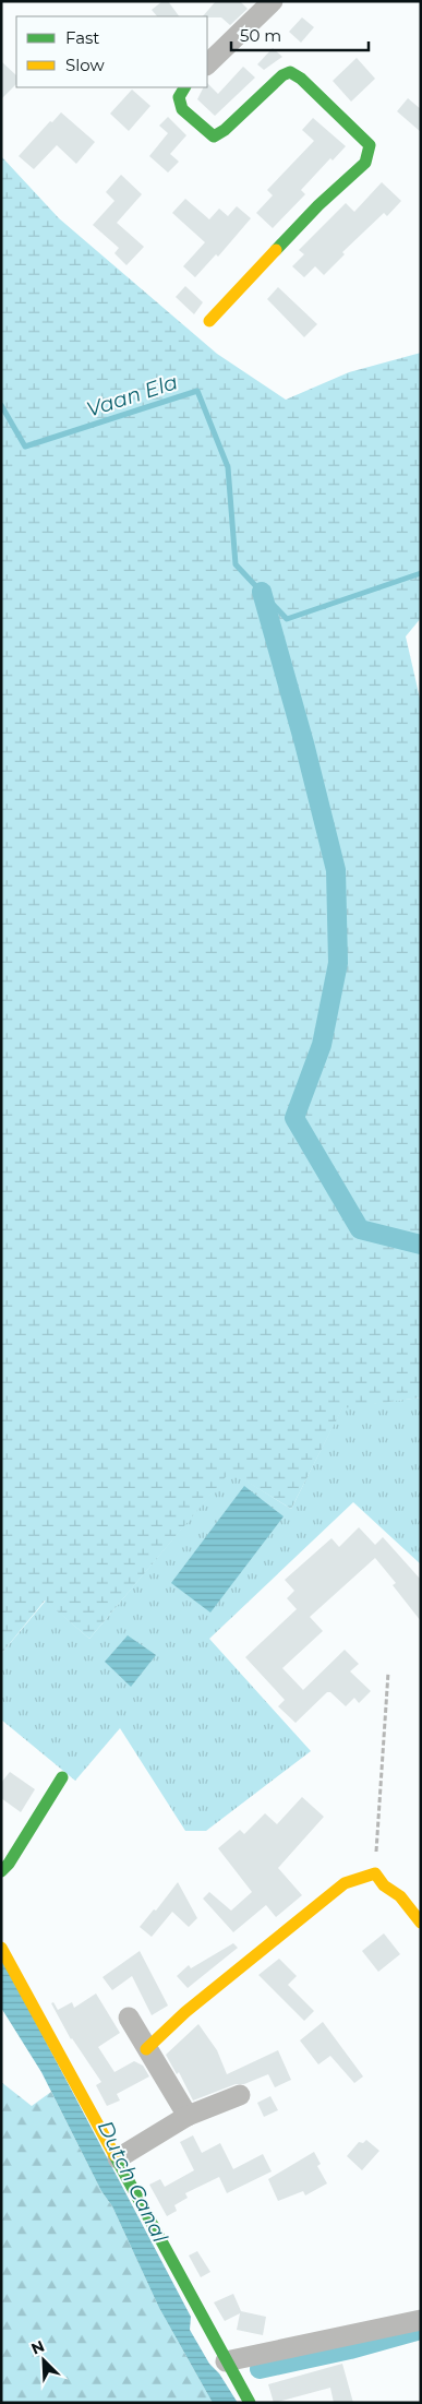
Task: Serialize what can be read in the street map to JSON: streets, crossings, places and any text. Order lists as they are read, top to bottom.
{
  "water": ["Vaan Ela", "Dutch Canal"],
  "legend": ["Fast", "Slow"],
  "scale_bar": "50 m",
  "north": "top left"
}
